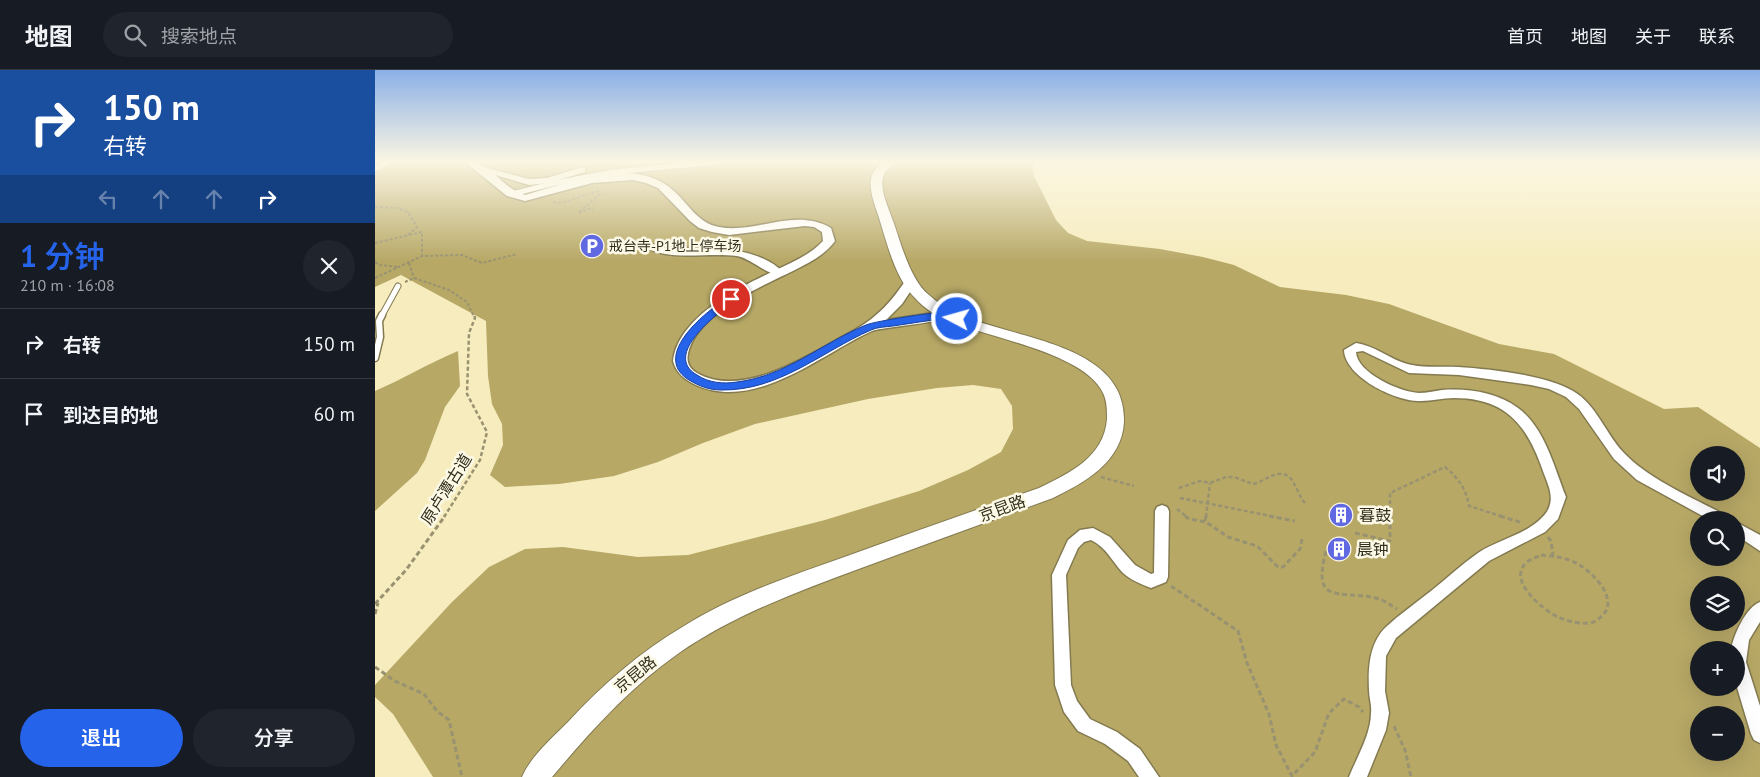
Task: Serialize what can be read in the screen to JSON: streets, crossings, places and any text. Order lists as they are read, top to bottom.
{
  "streets": {
    "main road": ["京昆路"],
    "path": ["原卢潭古道"]
  },
  "places": {
    "parking": ["戒台寺-P1地上停车场"],
    "building": ["暮鼓", "晨钟"]
  },
  "page": {
    "header": "地图",
    "search": "搜索地点",
    "nav": [
      "首页",
      "地图",
      "关于",
      "联系"
    ],
    "turn": ["150 m", "右转"],
    "heading": ["1 分钟", "210 m · 16:08"],
    "list": [
      {
        "name": "右转",
        "value": "150 m"
      },
      {
        "name": "到达目的地",
        "value": "60 m"
      }
    ],
    "map_buttons": ["+", "−"],
    "buttons": ["退出", "分享"]
  }
}
